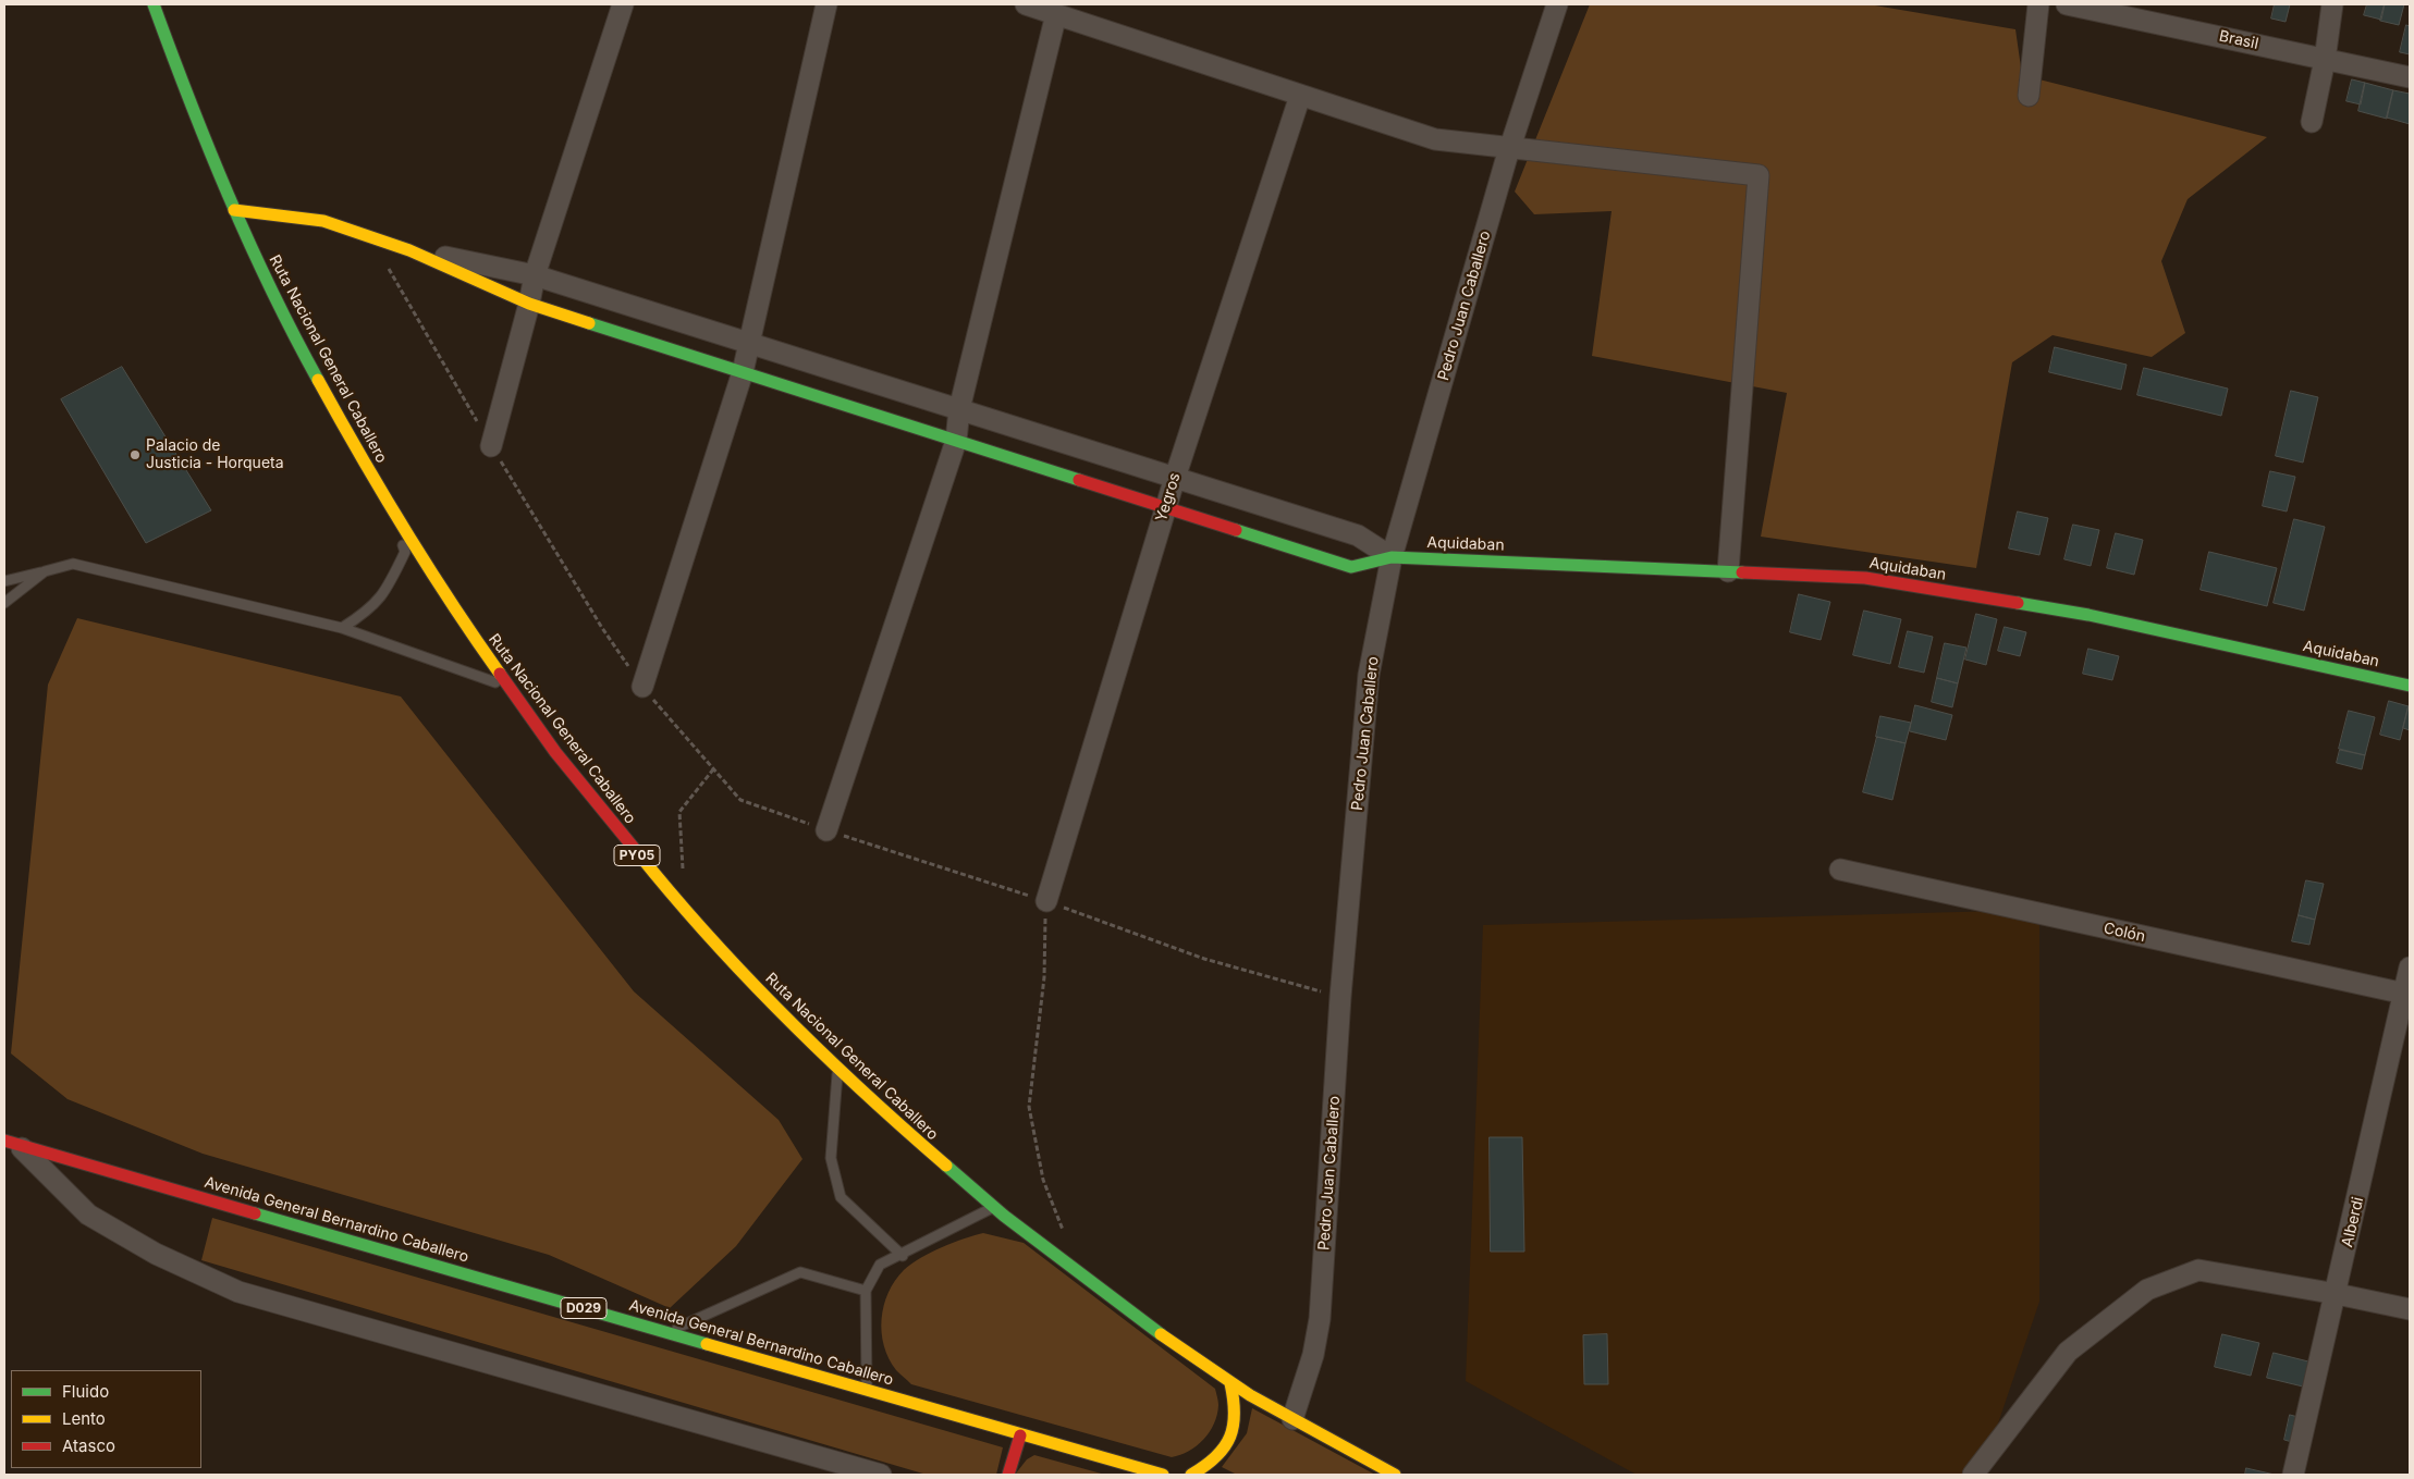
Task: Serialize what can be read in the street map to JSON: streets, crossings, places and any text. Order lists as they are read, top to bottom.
{
  "streets": {
    "main road": [
      "Ruta Nacional General Caballero",
      "Aquidaban",
      "PY05",
      "Avenida General Bernardino Caballero",
      "D029"
    ],
    "street": [
      "Brasil",
      "Pedro Juan Caballero",
      "Yegros",
      "Colón",
      "Alberdi"
    ]
  },
  "crossings": [
    ["Pedro Juan Caballero", "Ruta Nacional General Caballero"],
    ["Pedro Juan Caballero", "Aquidaban"],
    ["Ruta Nacional General Caballero", "Aquidaban"],
    ["Yegros", "Aquidaban"],
    ["Colón", "Alberdi"]
  ],
  "places": ["Palacio de Justicia - Horqueta"],
  "legend": ["Fluido", "Lento", "Atasco"]
}
